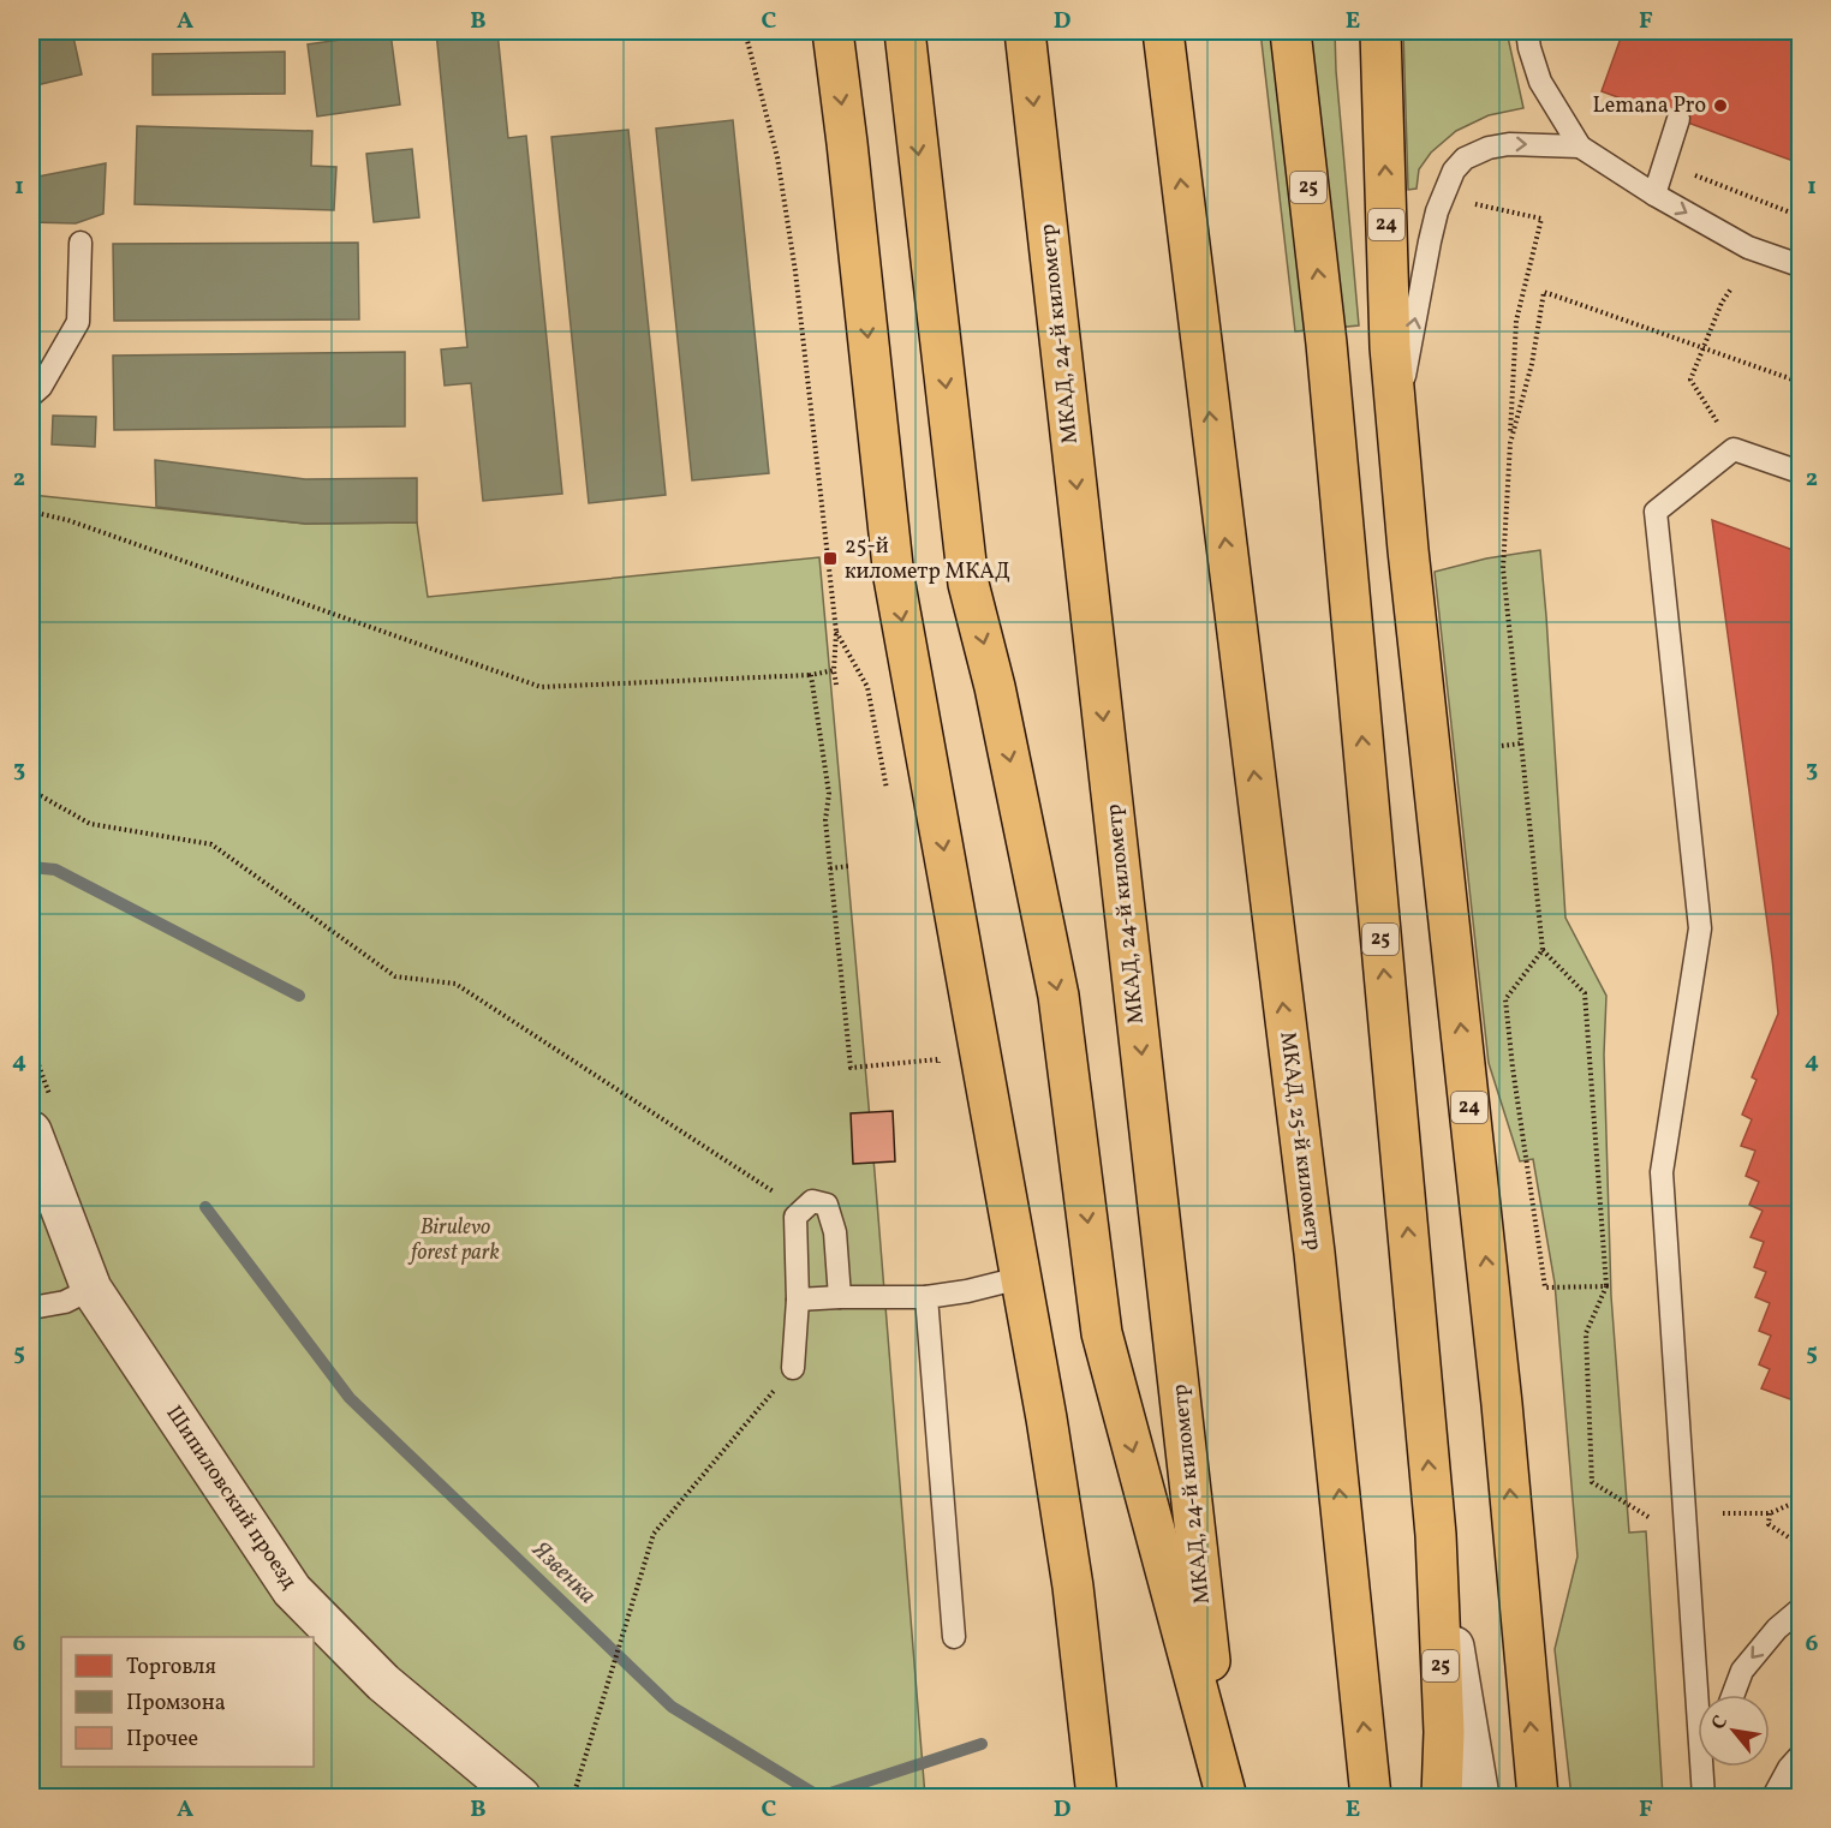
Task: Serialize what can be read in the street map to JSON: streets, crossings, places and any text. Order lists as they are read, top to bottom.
{
  "streets": {
    "main road": [
      "25",
      "24",
      "МКАД, 24-й километр",
      "МКАД, 25-й километр"
    ],
    "street": ["Шипиловский проезд"]
  },
  "water": ["Язвенка"],
  "parks": ["Birulevo forest park"],
  "places": {
    "other": ["Lemana Pro"],
    "transit": ["25-й километр МКАД"]
  },
  "legend": ["Торговля", "Промзона", "Прочее"],
  "north": "top left",
  "grid": {
    "columns": [
      "A",
      "B",
      "C",
      "D",
      "E",
      "F"
    ],
    "rows": [
      "1",
      "2",
      "3",
      "4",
      "5",
      "6"
    ]
  }
}
